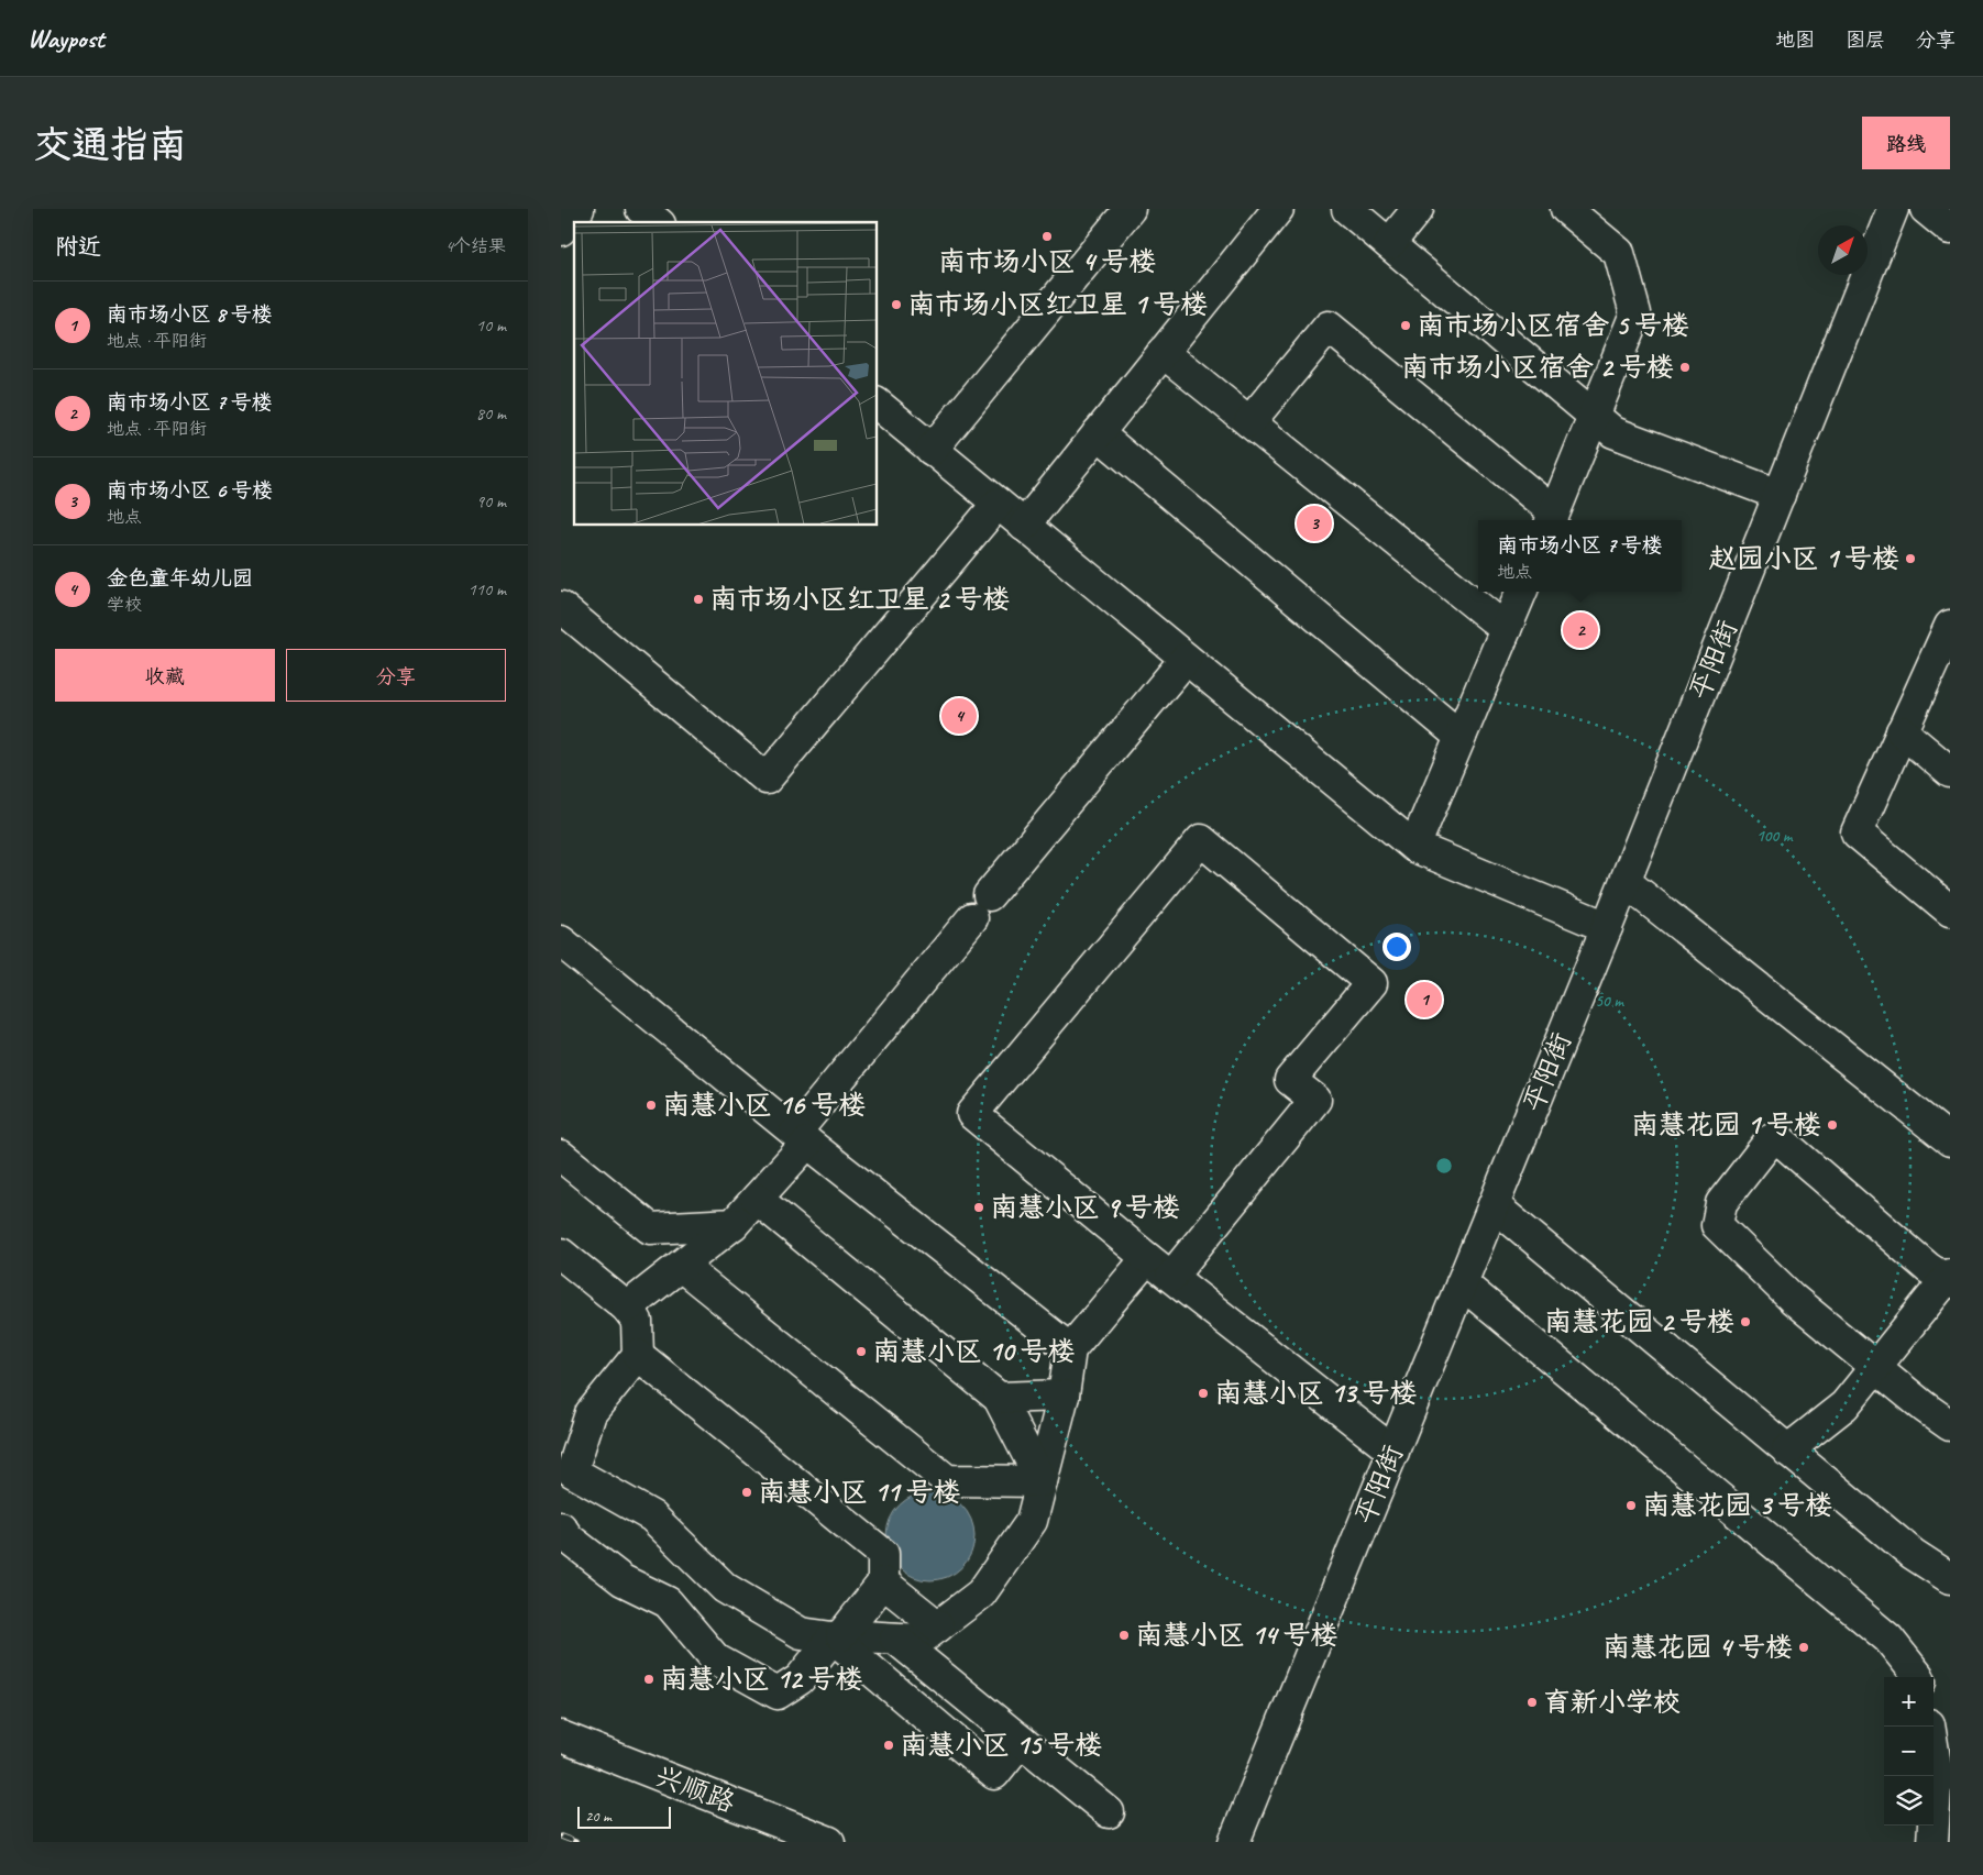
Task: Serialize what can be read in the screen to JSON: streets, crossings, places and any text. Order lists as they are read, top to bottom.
{
  "streets": {
    "street": ["平阳街", "兴顺路"]
  },
  "places": [
    "南市场小区 4 号楼",
    "南市场小区红卫星 1 号楼",
    "南市场小区宿舍 5 号楼",
    "南市场小区宿舍 2 号楼",
    "赵园小区 1 号楼",
    "南市场小区红卫星 2 号楼",
    "南慧小区 16 号楼",
    "南慧花园 1 号楼",
    "南慧小区 9 号楼",
    "南慧花园 2 号楼",
    "南慧小区 10 号楼",
    "南慧小区 13 号楼",
    "南慧小区 11 号楼",
    "南慧花园 3 号楼",
    "南慧小区 14 号楼",
    "南慧花园 4 号楼",
    "南慧小区 12 号楼",
    "育新小学校",
    "南慧小区 15 号楼"
  ],
  "scale_bar": "20 m",
  "north": "top right",
  "page": {
    "header": "Waypost",
    "nav": ["地图", "图层", "分享"],
    "buttons": [
      "路线",
      ["收藏", "分享"]
    ],
    "title": "交通指南",
    "heading": ["附近", "4个结果"],
    "list": [
      {
        "mark": "1",
        "name": "南市场小区 8 号楼",
        "note": "地点 · 平阳街",
        "value": "10 m"
      },
      {
        "mark": "2",
        "name": "南市场小区 7 号楼",
        "note": "地点 · 平阳街",
        "value": "80 m"
      },
      {
        "mark": "3",
        "name": "南市场小区 6 号楼",
        "note": "地点",
        "value": "90 m"
      },
      {
        "mark": "4",
        "name": "金色童年幼儿园",
        "note": "学校",
        "value": "110 m"
      }
    ],
    "pins": [
      "3",
      "2",
      "4",
      "1"
    ],
    "popup": ["南市场小区 7 号楼", "地点"],
    "map_buttons": ["+", "−"],
    "scale": "20 m"
  },
  "rings": ["100 m", "50 m"]
}
